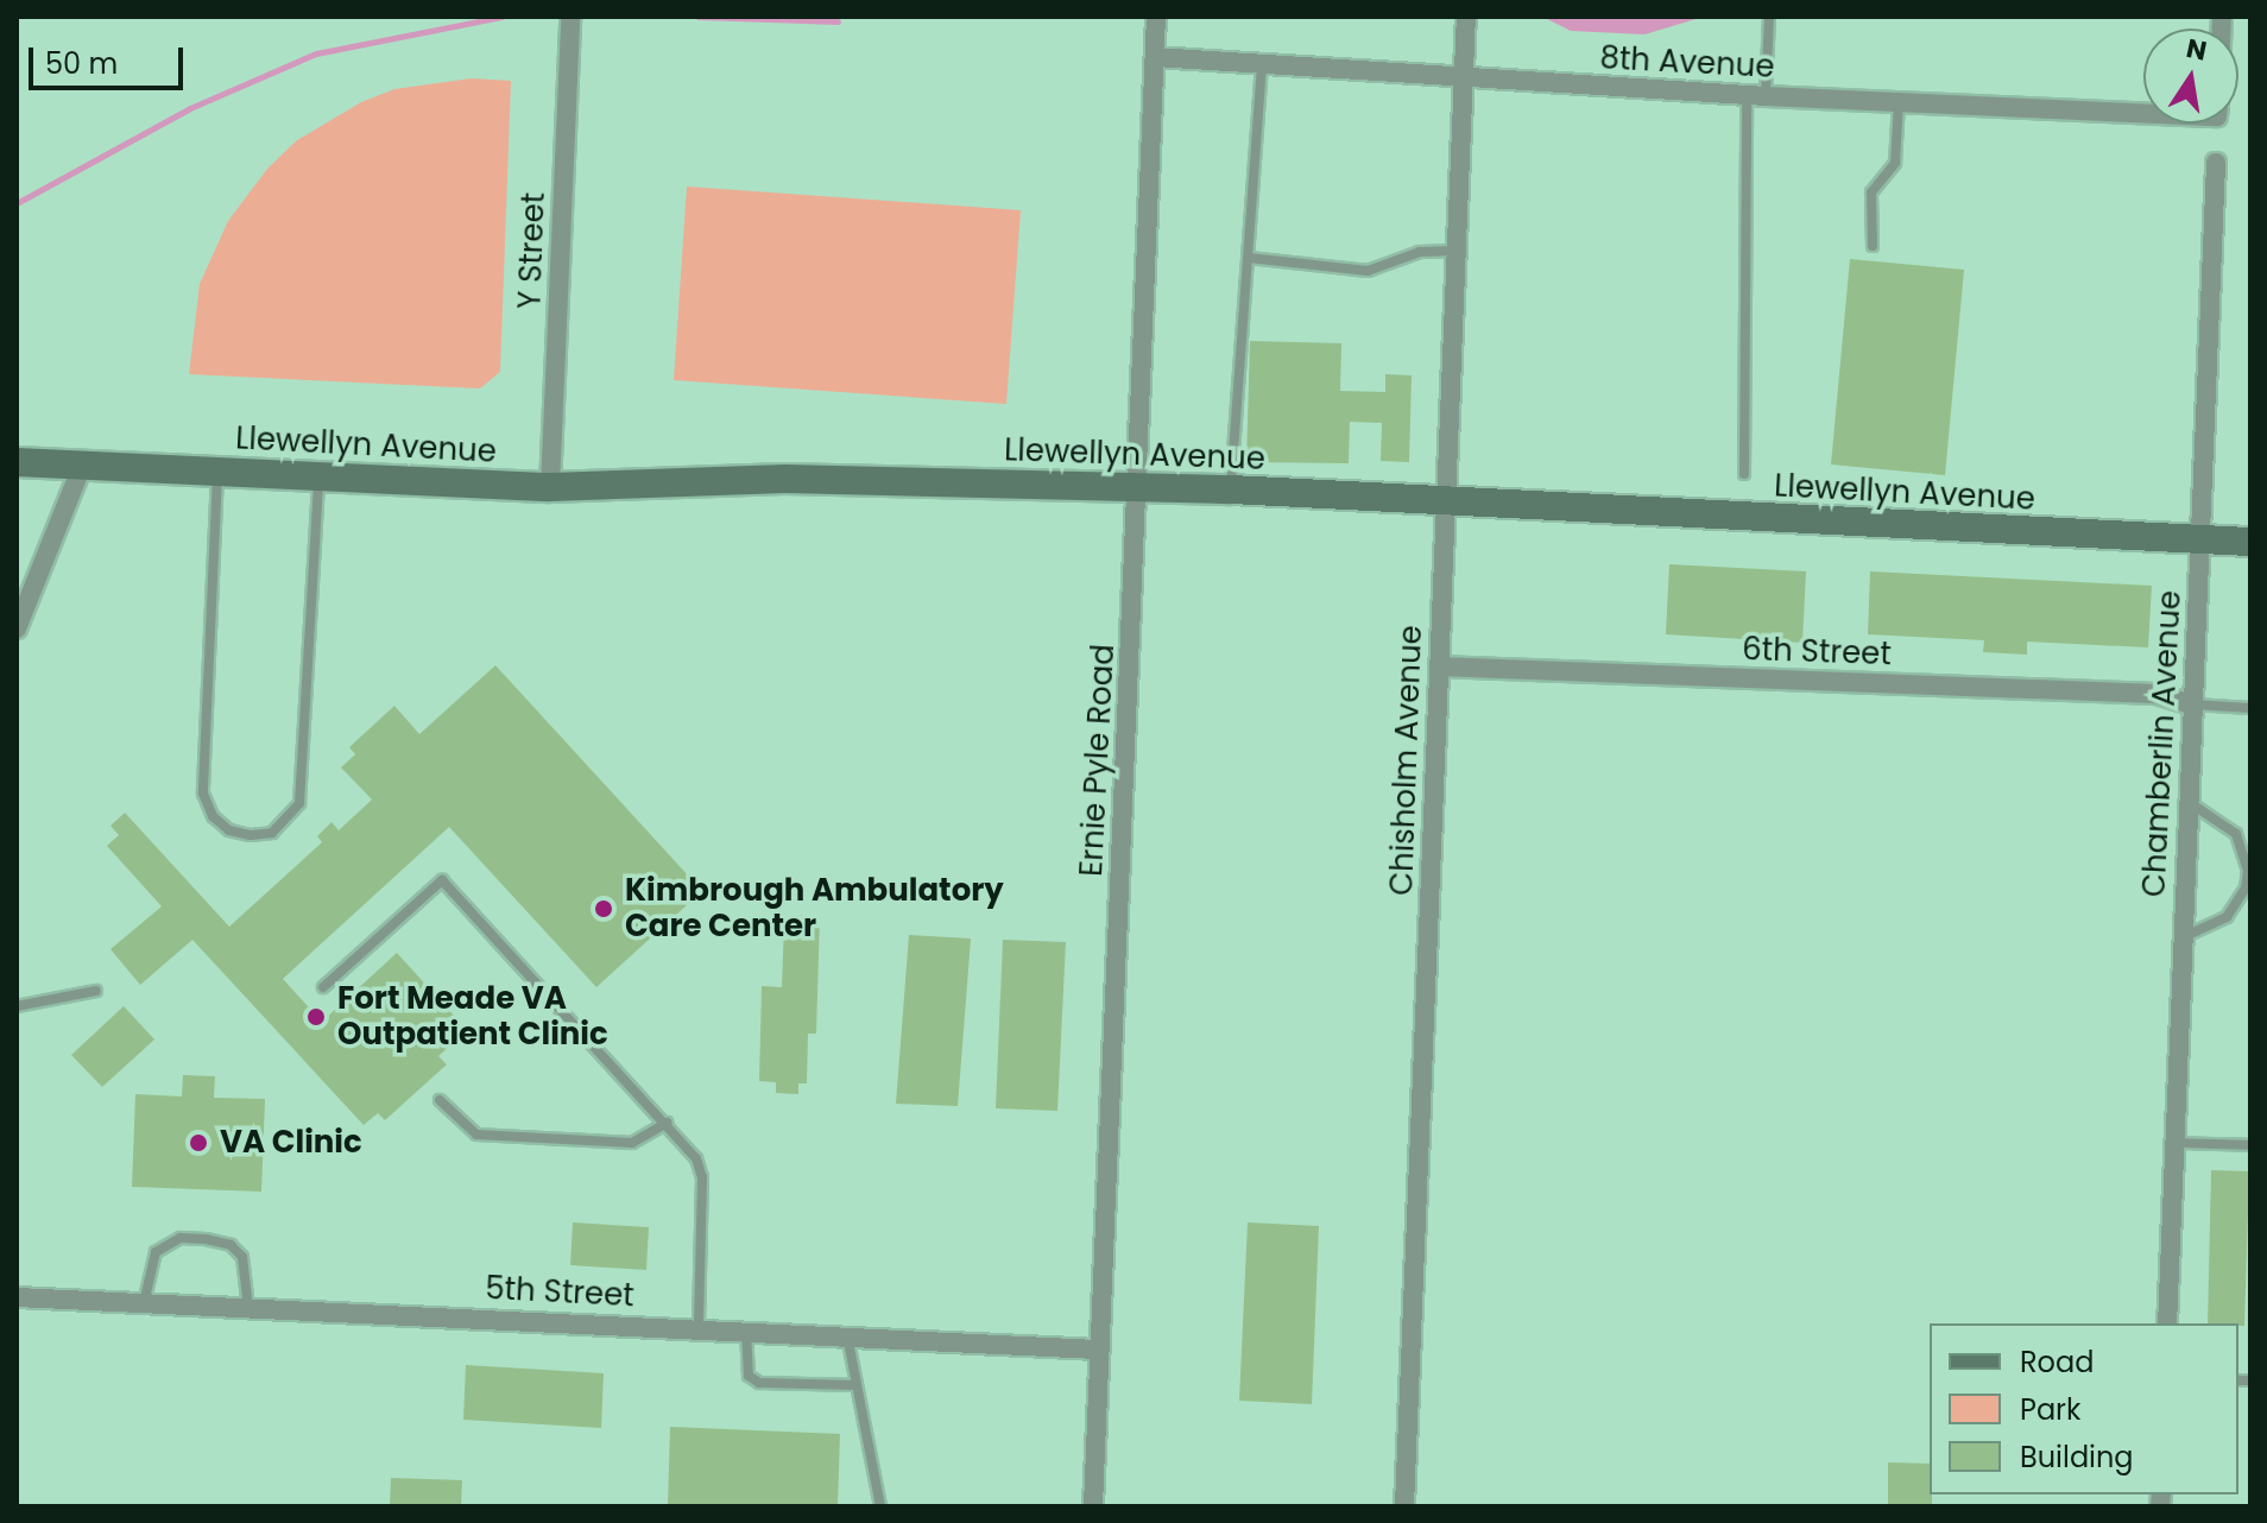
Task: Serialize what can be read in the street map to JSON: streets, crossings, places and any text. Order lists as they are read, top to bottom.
{
  "streets": {
    "street": [
      "8th Avenue",
      "Y Street",
      "Llewellyn Avenue",
      "6th Street",
      "Chamberlin Avenue",
      "Ernie Pyle Road",
      "Chisholm Avenue",
      "5th Street"
    ]
  },
  "crossings": [
    ["8th Avenue", "Ernie Pyle Road"],
    ["8th Avenue", "Chisholm Avenue"],
    ["Y Street", "Llewellyn Avenue"],
    ["Llewellyn Avenue", "Chamberlin Avenue"],
    ["Llewellyn Avenue", "Ernie Pyle Road"],
    ["Llewellyn Avenue", "Chisholm Avenue"],
    ["6th Street", "Chamberlin Avenue"],
    ["6th Street", "Chisholm Avenue"],
    ["Ernie Pyle Road", "5th Street"]
  ],
  "places": ["Kimbrough Ambulatory Care Center", "Fort Meade VA Outpatient Clinic", "VA Clinic"],
  "legend": ["Road", "Park", "Building"],
  "scale_bar": "50 m",
  "north": "top"
}
